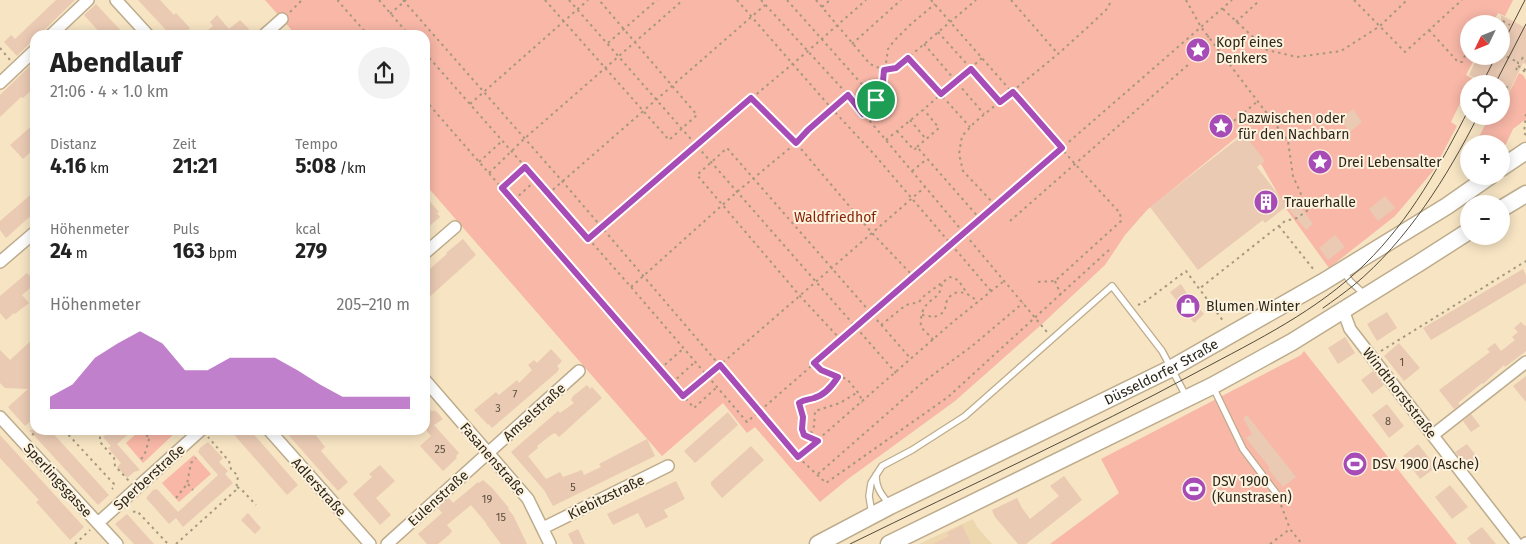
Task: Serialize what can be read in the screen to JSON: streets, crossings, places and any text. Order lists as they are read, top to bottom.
{
  "streets": {
    "main road": ["Düsseldorfer Straße"],
    "street": [
      "Windthorststraße",
      "Amselstraße",
      "Fasanenstraße",
      "Sperberstraße",
      "Sperlingsgasse",
      "Adlerstraße",
      "Kiebitzstraße",
      "Eulenstraße"
    ]
  },
  "crossings": [
    ["Amselstraße", "Fasanenstraße"],
    ["Amselstraße", "Eulenstraße"],
    ["Fasanenstraße", "Kiebitzstraße"],
    ["Fasanenstraße", "Eulenstraße"],
    ["Sperberstraße", "Sperlingsgasse"]
  ],
  "parks": ["Waldfriedhof"],
  "places": {
    "place": ["Kopf eines Denkers", "Dazwischen oder für den Nachbarn", "Drei Lebensalter"],
    "building": ["Trauerhalle"],
    "shop": ["Blumen Winter"],
    "sports": ["DSV 1900 (Asche)", "DSV 1900 (Kunstrasen)"]
  },
  "house_numbers": [
    "1",
    "7",
    "3",
    "8",
    "25",
    "5",
    "19",
    "15"
  ],
  "north": "bottom left",
  "page": {
    "map_buttons": ["+", "−"],
    "heading": ["Abendlauf", "21:06 · 4 × 1.0 km"],
    "stats": [
      ["Distanz", "4.16 km"],
      ["Zeit", "21:21"],
      ["Tempo", "5:08 /km"],
      ["Höhenmeter", "24 m"],
      ["Puls", "163 bpm"],
      ["kcal", "279"]
    ],
    "chart": ["Höhenmeter", "205–210 m"]
  }
}
